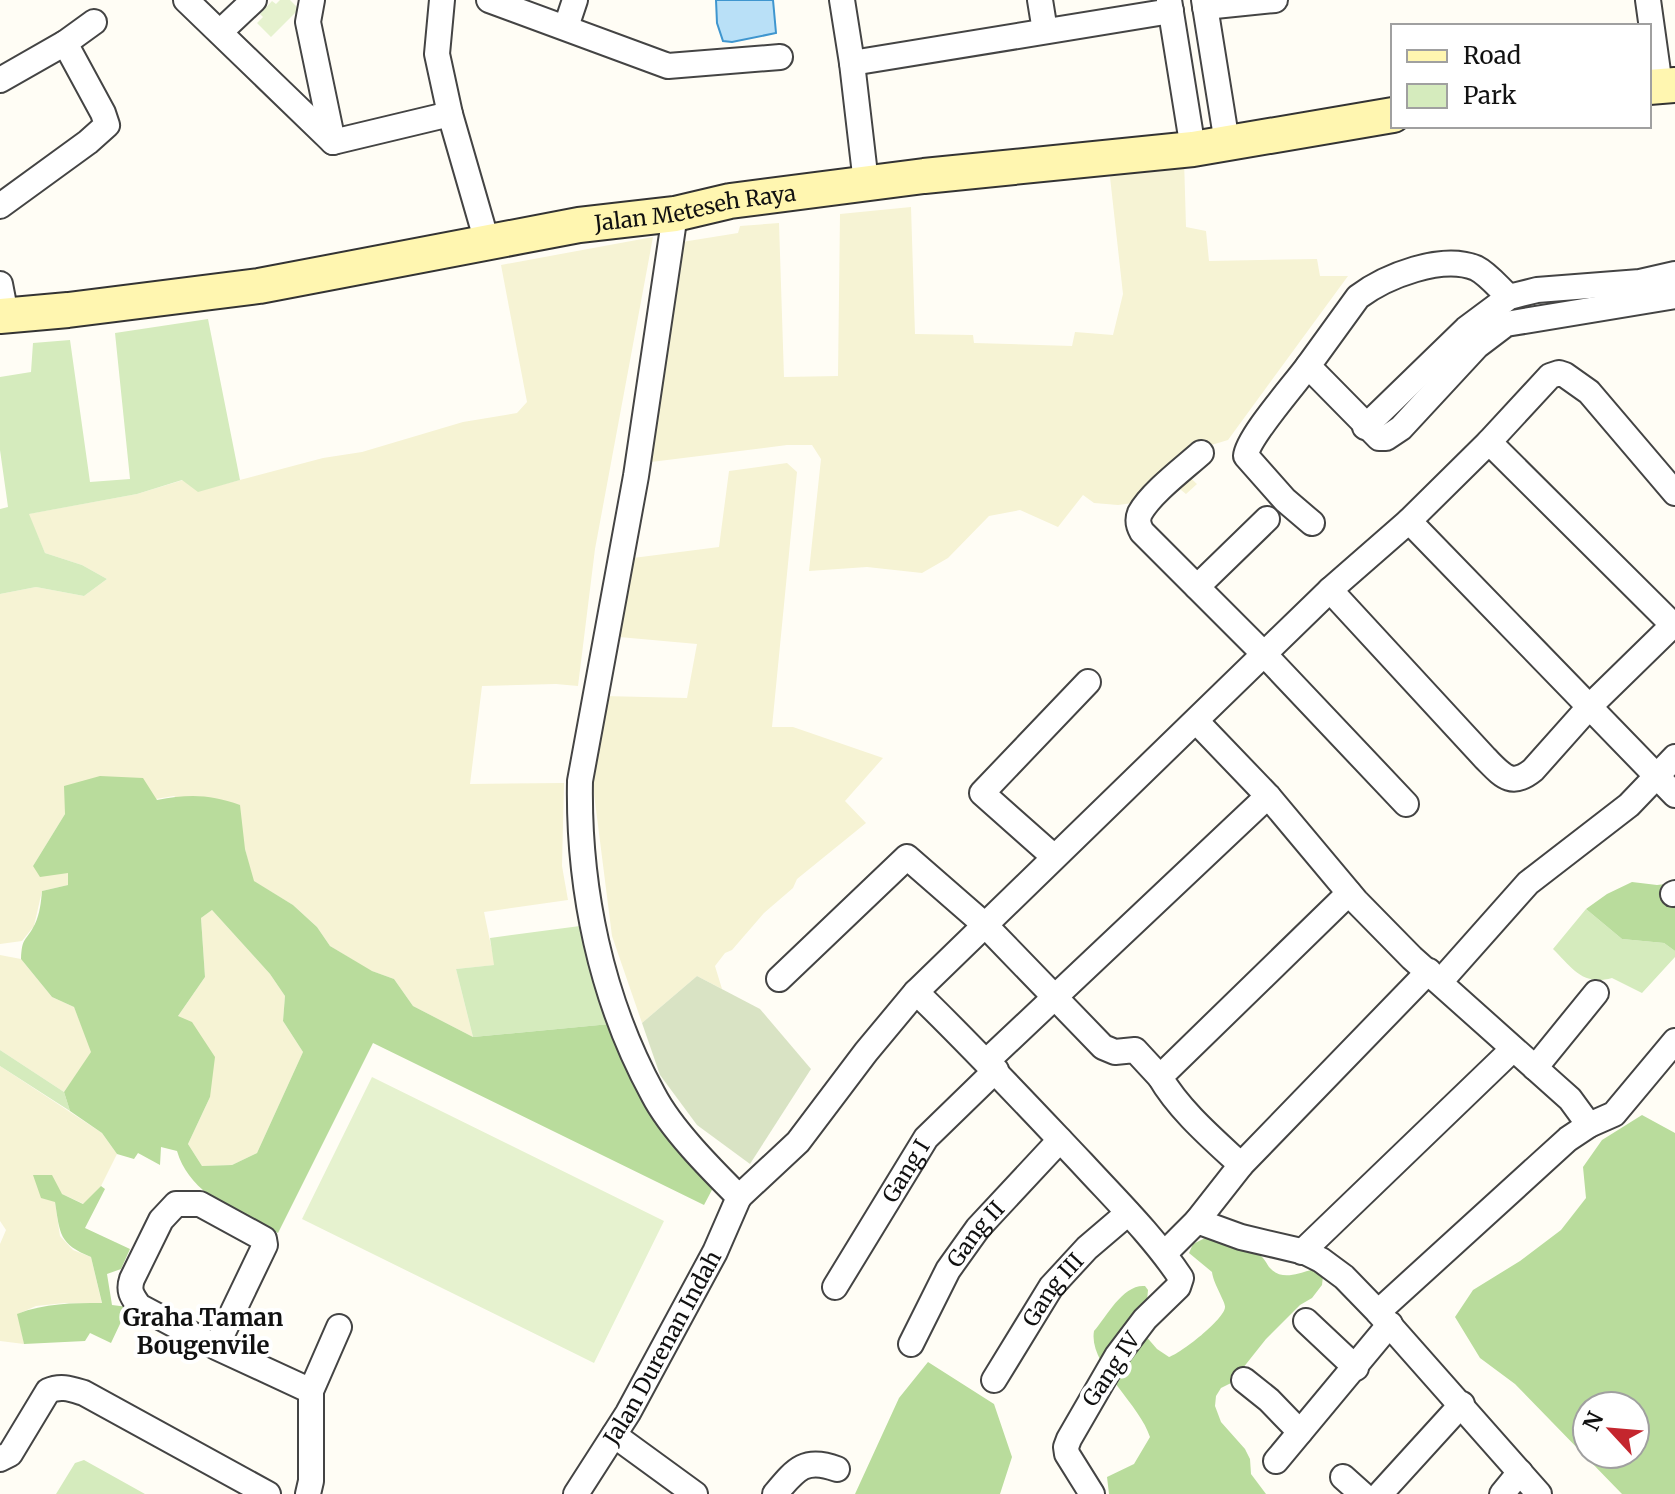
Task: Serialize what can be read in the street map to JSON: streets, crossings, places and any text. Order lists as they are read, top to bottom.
{
  "streets": {
    "main road": ["Jalan Meteseh Raya"],
    "street": [
      "Gang I",
      "Gang II",
      "Gang III",
      "Jalan Durenan Indah",
      "Gang IV"
    ]
  },
  "districts": ["Graha Taman Bougenvile"],
  "legend": ["Road", "Park"],
  "north": "top left"
}
